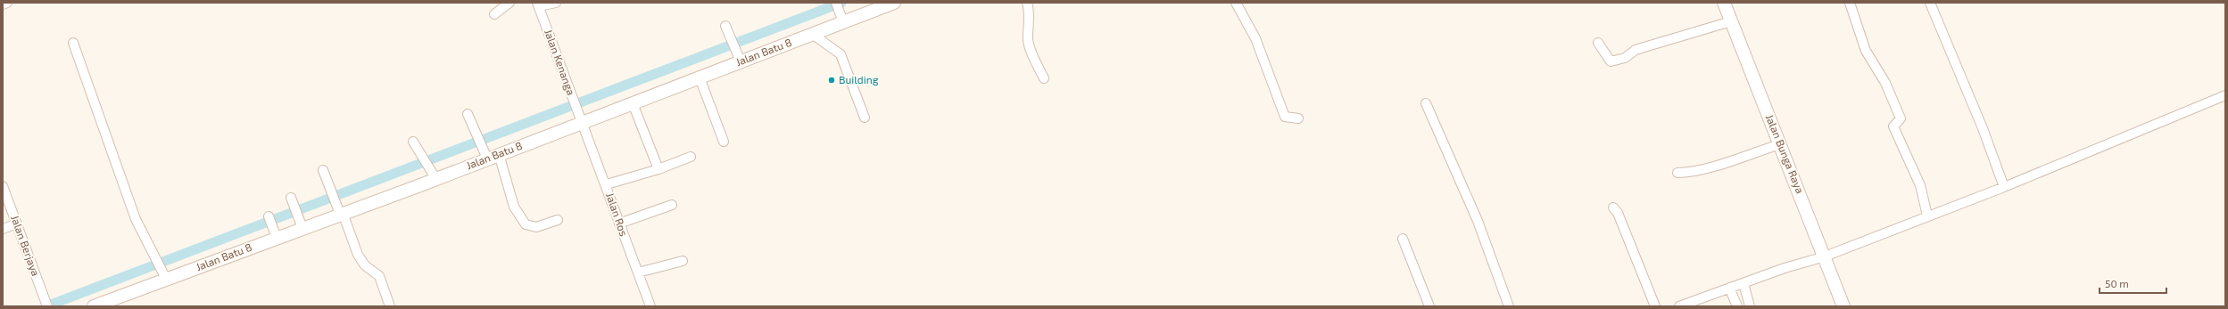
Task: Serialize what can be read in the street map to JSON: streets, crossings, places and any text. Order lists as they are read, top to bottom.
{
  "streets": {
    "street": [
      "Jalan Batu 8",
      "Jalan Kenanga",
      "Jalan Bunga Raya",
      "Jalan Ros",
      "Jalan Berjaya"
    ]
  },
  "crossings": [
    ["Jalan Batu 8", "Jalan Kenanga"],
    ["Jalan Batu 8", "Jalan Ros"],
    ["Jalan Kenanga", "Jalan Ros"]
  ],
  "places": ["Building"],
  "scale_bar": "50 m"
}
